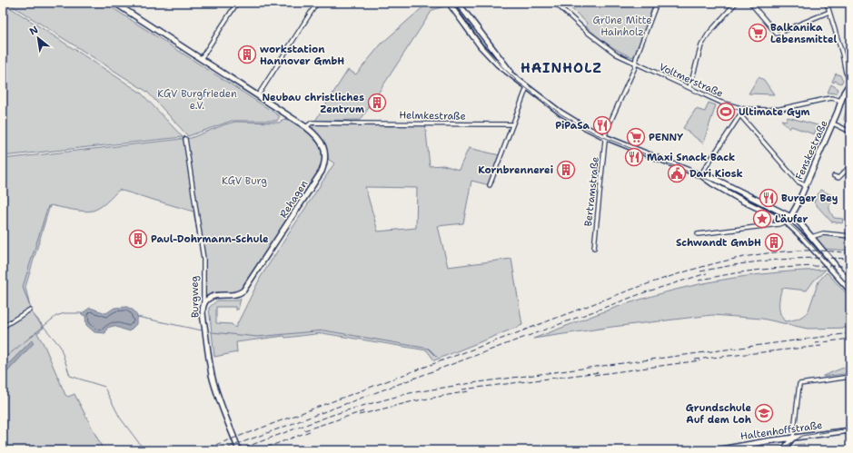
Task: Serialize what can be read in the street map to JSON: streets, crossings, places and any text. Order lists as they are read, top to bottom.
{
  "streets": {
    "street": [
      "Voltmerstraße",
      "Helmkestraße",
      "Fenskestraße",
      "Bertramstraße",
      "Rehagen",
      "Burgweg",
      "Haltenhoffstraße"
    ]
  },
  "crossings": [
    ["Voltmerstraße", "Fenskestraße"],
    ["Voltmerstraße", "Bertramstraße"],
    ["Helmkestraße", "Rehagen"],
    ["Rehagen", "Burgweg"]
  ],
  "districts": ["HAINHOLZ"],
  "parks": ["Grüne Mitte Hainholz", "KGV Burgfrieden e.V.", "KGV Burg"],
  "places": {
    "supermarket": ["Balkanika Lebensmittel", "PENNY"],
    "building": [
      "workstation Hannover GmbH",
      "Neubau christliches Zentrum",
      "Kornbrennerei",
      "Paul-Dohrmann-Schule",
      "Schwandt GmbH"
    ],
    "sports": ["Ultimate Gym"],
    "restaurant": ["PiPaSa", "Maxi Snack Back", "Burger Bey"],
    "public building": ["Dari Kiosk"],
    "place": ["Läufer"],
    "school or university": ["Grundschule Auf dem Loh"]
  },
  "north": "top left"
}
